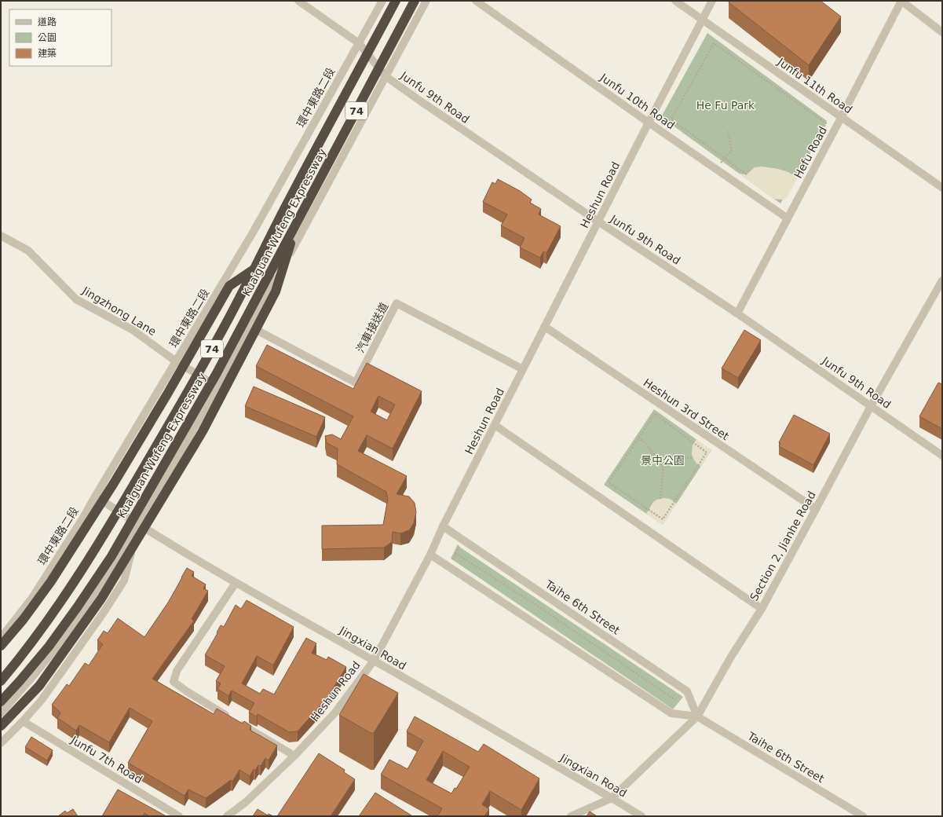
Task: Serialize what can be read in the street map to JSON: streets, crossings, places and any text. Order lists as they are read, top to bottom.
{
  "streets": {
    "highway": ["74", "Kuaiguan-Wufeng Expressway"],
    "street": [
      "Junfu 11th Road",
      "環中東路二段",
      "Junfu 9th Road",
      "Junfu 10th Road",
      "Hefu Road",
      "Heshun Road",
      "Jingzhong Lane",
      "汽車接送道",
      "Heshun 3rd Street",
      "Section 2, Jianhe Road",
      "Taihe 6th Street",
      "Jingxian Road",
      "Junfu 7th Road"
    ]
  },
  "crossings": [
    ["Junfu 11th Road", "Hefu Road"],
    ["Junfu 11th Road", "Heshun Road"],
    ["環中東路二段", "Junfu 9th Road"],
    ["環中東路二段", "Jingzhong Lane"],
    ["環中東路二段", "Jingxian Road"],
    ["Junfu 9th Road", "Hefu Road"],
    ["Junfu 9th Road", "Heshun Road"],
    ["Junfu 9th Road", "Section 2, Jianhe Road"],
    ["Junfu 10th Road", "Hefu Road"],
    ["Junfu 10th Road", "Heshun Road"],
    ["Heshun Road", "汽車接送道"],
    ["Heshun Road", "Heshun 3rd Street"],
    ["Heshun Road", "Taihe 6th Street"],
    ["Heshun Road", "Jingxian Road"],
    ["Heshun 3rd Street", "Section 2, Jianhe Road"],
    ["Section 2, Jianhe Road", "Taihe 6th Street"],
    ["Section 2, Jianhe Road", "Jingxian Road"]
  ],
  "parks": ["He Fu Park", "景中公園"],
  "legend": ["道路", "公園", "建築"]
}
